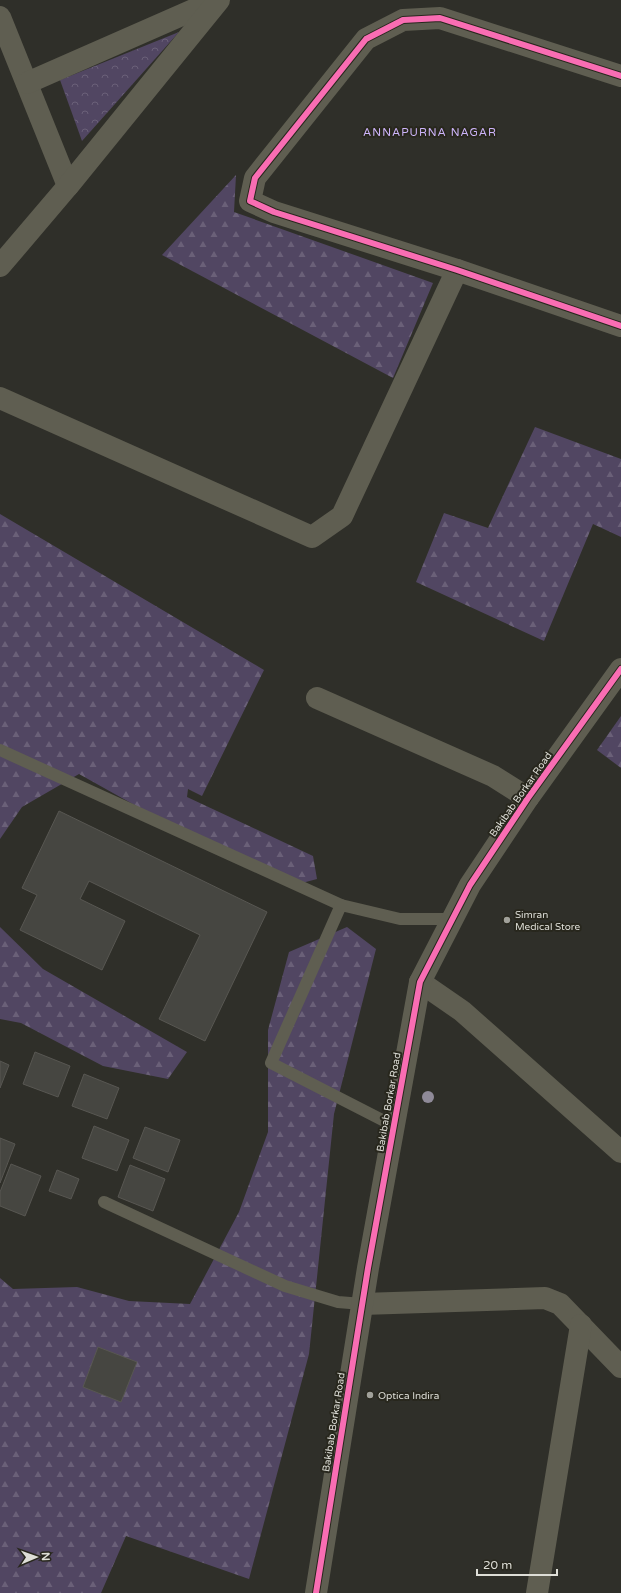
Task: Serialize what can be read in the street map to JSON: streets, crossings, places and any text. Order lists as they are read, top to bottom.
{
  "streets": {
    "street": ["Bakibab Borkar Road"]
  },
  "districts": ["ANNAPURNA NAGAR"],
  "places": ["Simran Medical Store", "Optica Indira"],
  "scale_bar": "20 m",
  "north": "right"
}
